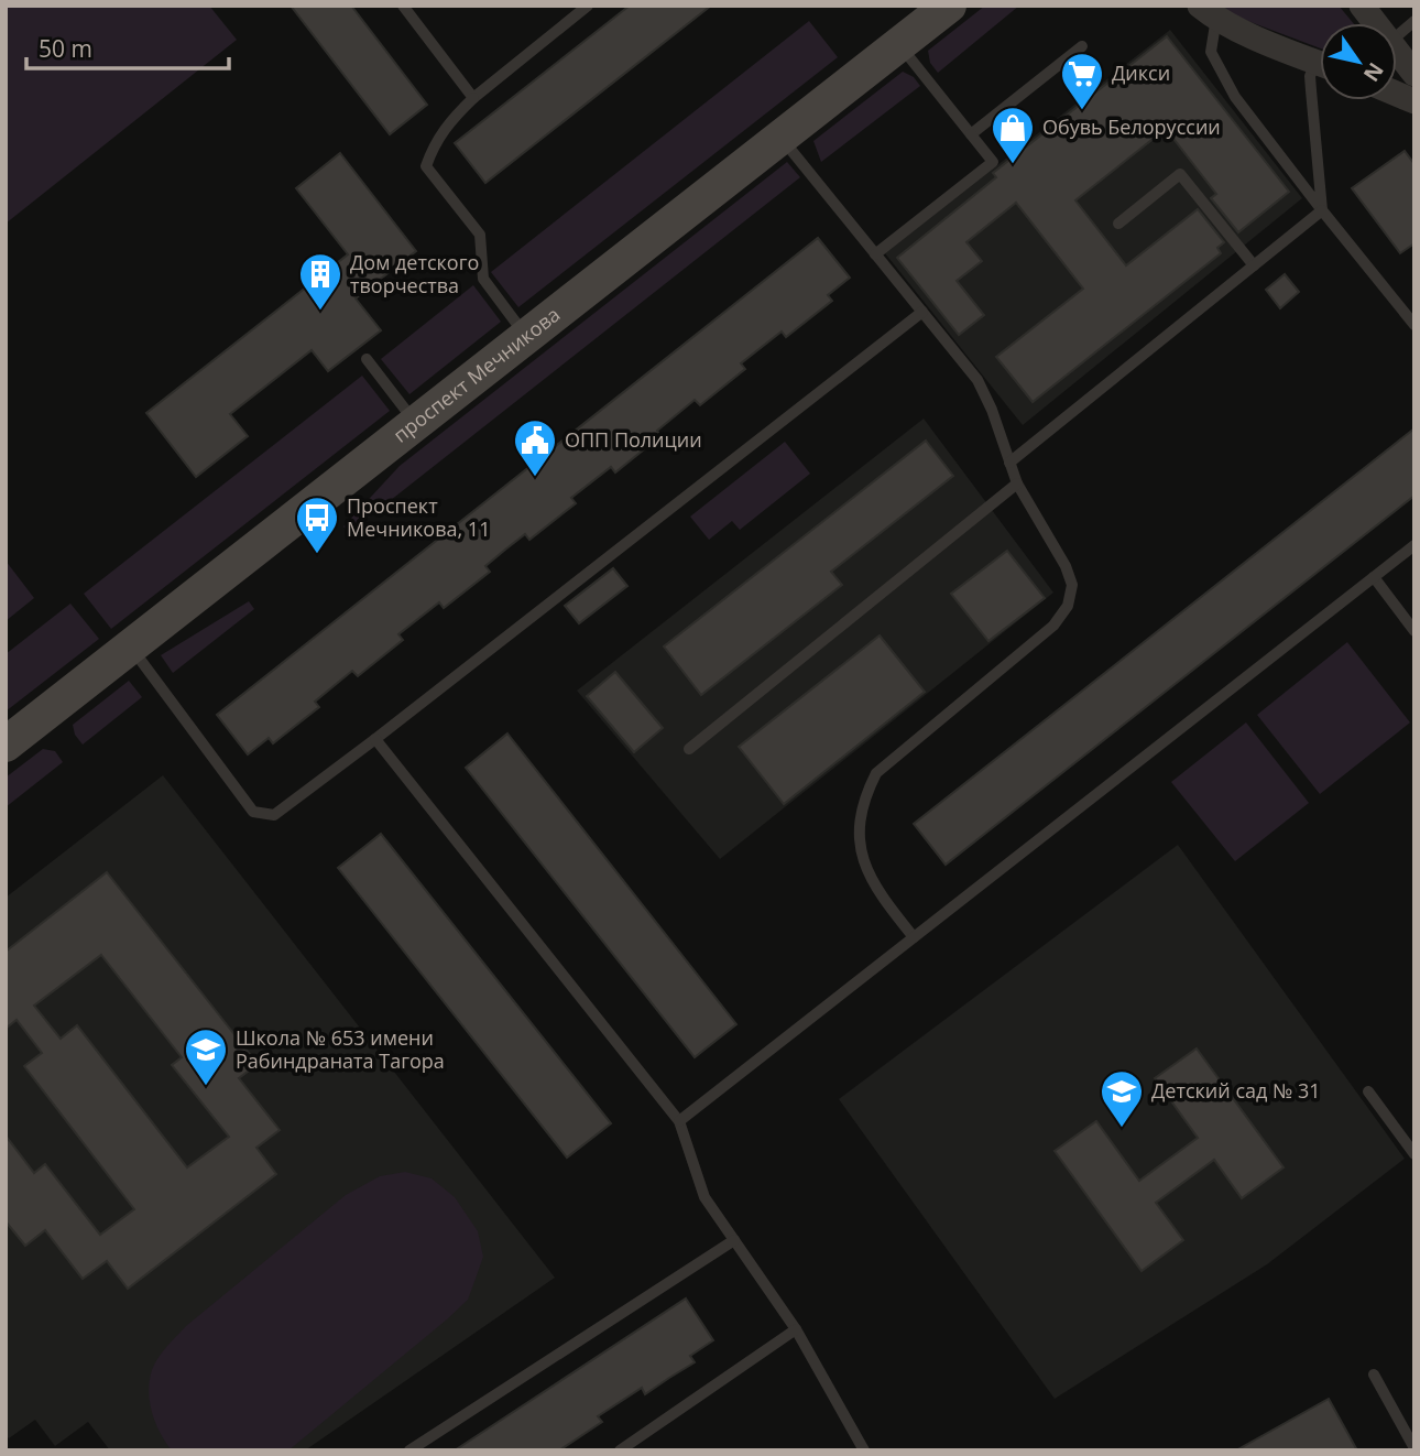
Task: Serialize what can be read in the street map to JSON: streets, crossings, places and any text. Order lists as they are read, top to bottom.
{
  "streets": {
    "street": ["проспект Мечникова"]
  },
  "places": {
    "supermarket": ["Дикси"],
    "shop": ["Обувь Белоруссии"],
    "building": ["Дом детского творчества"],
    "public building": ["ОПП Полиции"],
    "bus stop": ["Проспект Мечникова, 11"],
    "school or university": ["Школа № 653 имени Рабиндраната Тагора", "Детский сад № 31"]
  },
  "scale_bar": "50 m",
  "north": "bottom right"
}
